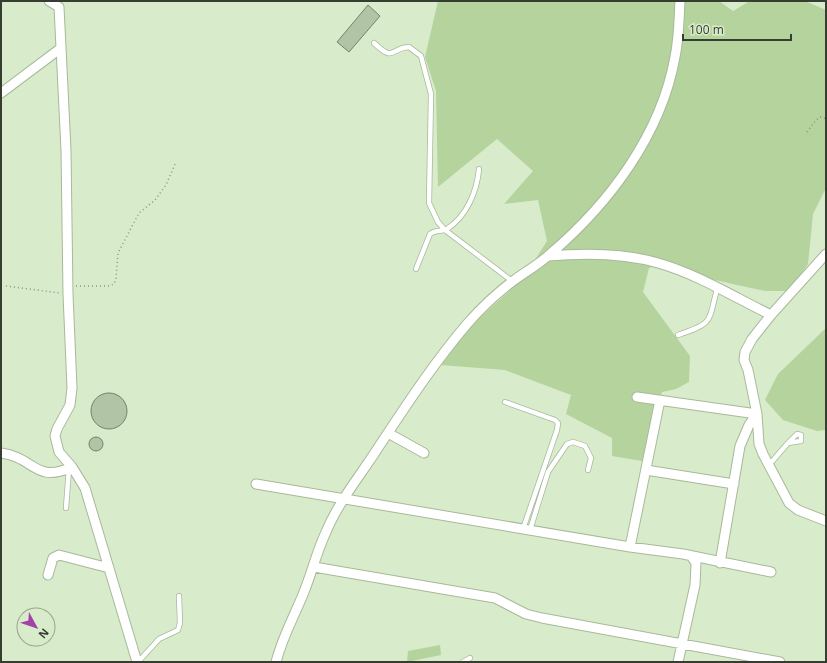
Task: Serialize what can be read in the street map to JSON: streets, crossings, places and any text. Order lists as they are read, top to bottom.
{
  "scale_bar": "100 m",
  "north": "bottom right"
}
